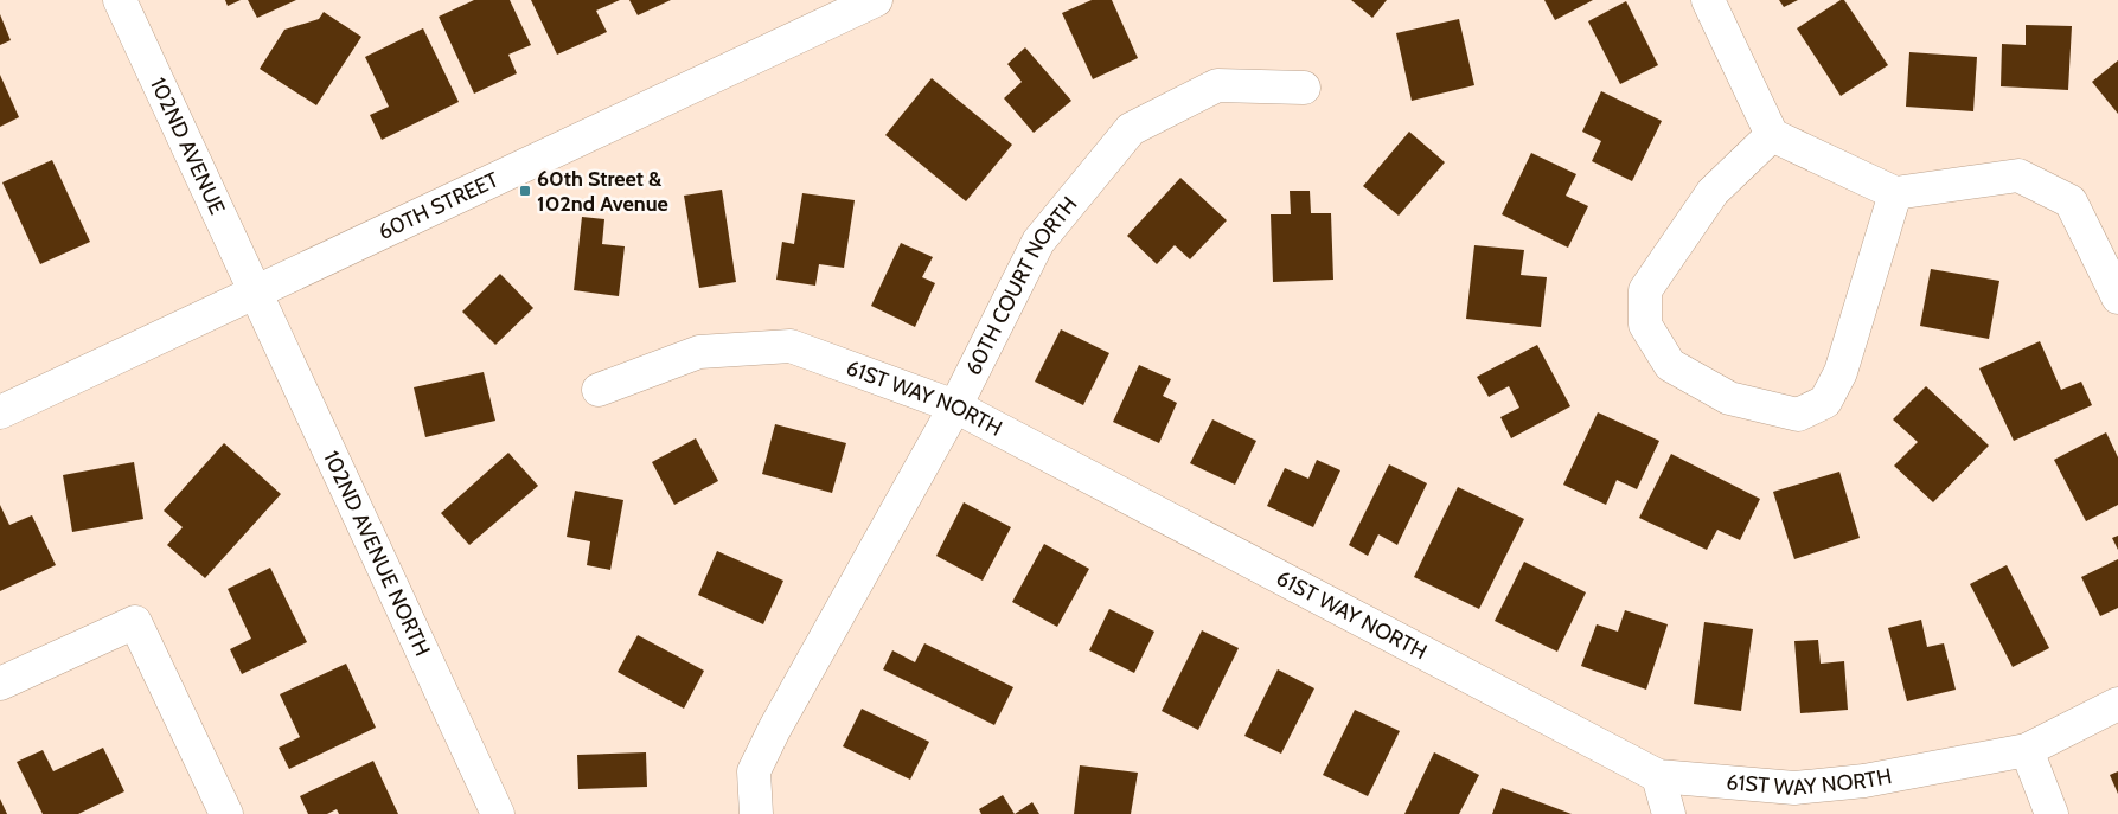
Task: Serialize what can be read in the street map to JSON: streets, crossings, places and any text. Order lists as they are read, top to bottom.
{
  "streets": {
    "street": [
      "102ND AVENUE",
      "60TH STREET",
      "60TH COURT NORTH",
      "61ST WAY NORTH",
      "102ND AVENUE NORTH"
    ]
  },
  "crossings": [
    ["102ND AVENUE", "60TH STREET"],
    ["102ND AVENUE", "102ND AVENUE NORTH"],
    ["60TH STREET", "102ND AVENUE NORTH"],
    ["60TH COURT NORTH", "61ST WAY NORTH"]
  ],
  "places": {
    "transit": ["60th Street & 102nd Avenue"]
  }
}
